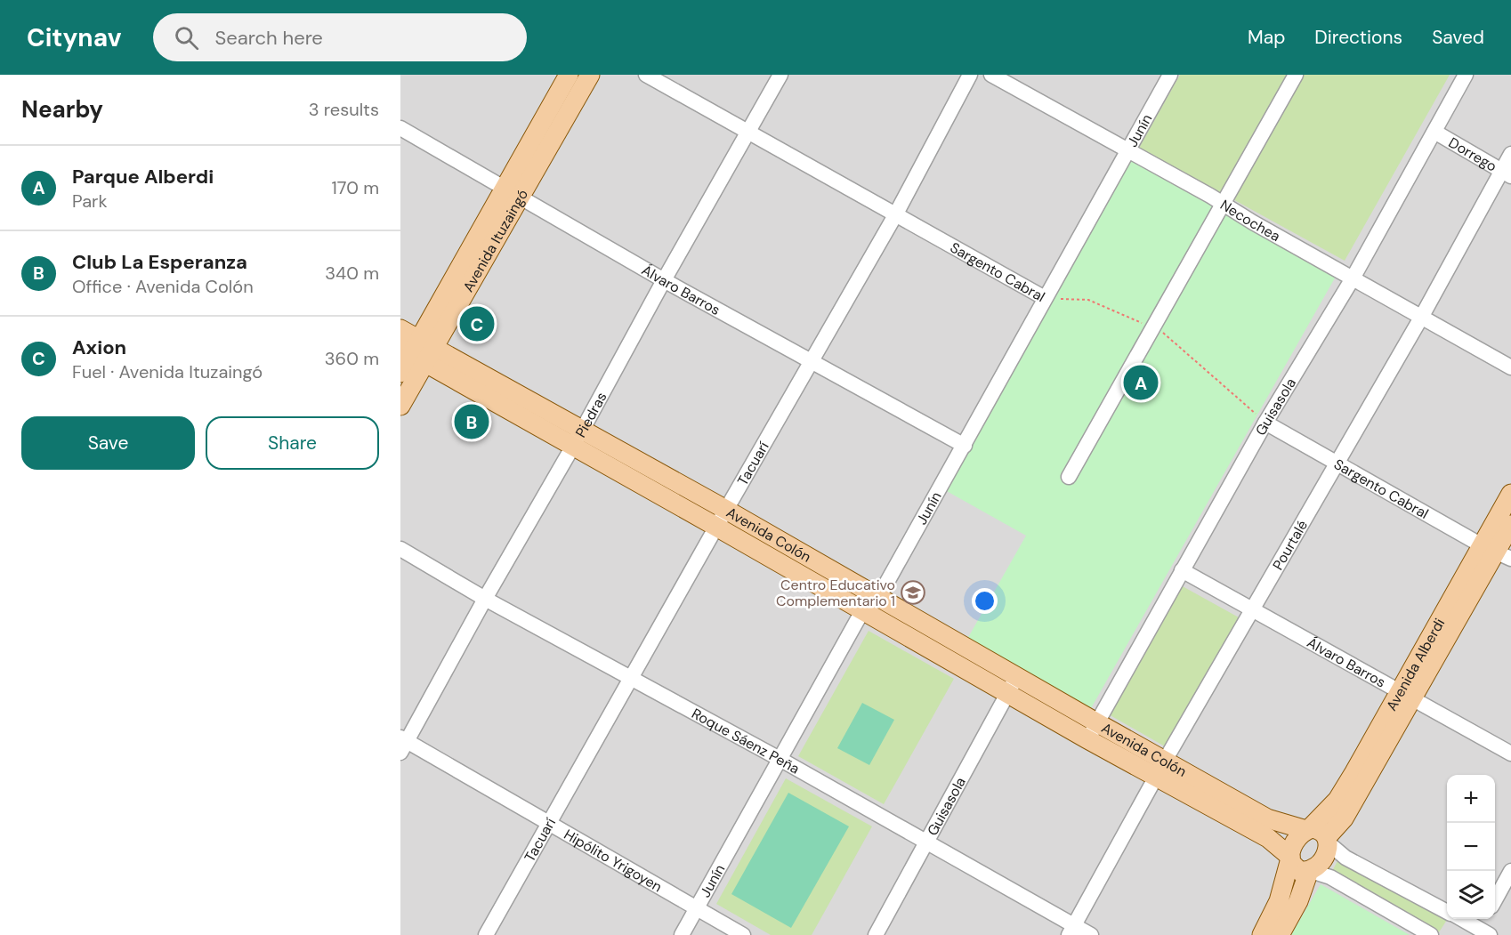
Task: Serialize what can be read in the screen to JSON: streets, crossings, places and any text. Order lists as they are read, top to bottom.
{
  "streets": {
    "main road": ["Avenida Ituzaingó", "Avenida Colón", "Avenida Alberdi"],
    "street": [
      "Junín",
      "Dorrego",
      "Necochea",
      "Sargento Cabral",
      "Álvaro Barros",
      "Guisasola",
      "Piedras",
      "Tacuarí",
      "Pourtalé",
      "Roque Sáenz Peña",
      "Hipólito Yrigoyen"
    ]
  },
  "crossings": [
    ["Junín", "Necochea"],
    ["Junín", "Sargento Cabral"],
    ["Junín", "Álvaro Barros"],
    ["Junín", "Avenida Colón"],
    ["Junín", "Roque Sáenz Peña"],
    ["Junín", "Hipólito Yrigoyen"],
    ["Dorrego", "Guisasola"],
    ["Dorrego", "Pourtalé"],
    ["Necochea", "Guisasola"],
    ["Necochea", "Pourtalé"],
    ["Avenida Ituzaingó", "Álvaro Barros"],
    ["Avenida Ituzaingó", "Avenida Colón"],
    ["Sargento Cabral", "Guisasola"],
    ["Sargento Cabral", "Piedras"],
    ["Sargento Cabral", "Tacuarí"],
    ["Sargento Cabral", "Pourtalé"],
    ["Sargento Cabral", "Avenida Alberdi"],
    ["Álvaro Barros", "Guisasola"],
    ["Álvaro Barros", "Piedras"],
    ["Álvaro Barros", "Tacuarí"],
    ["Álvaro Barros", "Pourtalé"],
    ["Álvaro Barros", "Avenida Alberdi"],
    ["Guisasola", "Avenida Colón"],
    ["Guisasola", "Roque Sáenz Peña"],
    ["Piedras", "Avenida Colón"],
    ["Piedras", "Roque Sáenz Peña"],
    ["Piedras", "Hipólito Yrigoyen"],
    ["Tacuarí", "Avenida Colón"],
    ["Tacuarí", "Roque Sáenz Peña"],
    ["Tacuarí", "Hipólito Yrigoyen"],
    ["Avenida Colón", "Pourtalé"],
    ["Avenida Colón", "Avenida Alberdi"],
    ["Pourtalé", "Roque Sáenz Peña"]
  ],
  "places": {
    "school or university": ["Centro Educativo Complementario 1"]
  },
  "page": {
    "header": "Citynav",
    "search": "Search here",
    "nav": ["Map", "Directions", "Saved"],
    "heading": ["Nearby", "3 results"],
    "list": [
      {
        "mark": "A",
        "name": "Parque Alberdi",
        "note": "Park",
        "value": "170 m"
      },
      {
        "mark": "B",
        "name": "Club La Esperanza",
        "note": "Office · Avenida Colón",
        "value": "340 m"
      },
      {
        "mark": "C",
        "name": "Axion",
        "note": "Fuel · Avenida Ituzaingó",
        "value": "360 m"
      }
    ],
    "pins": ["C", "A", "B"],
    "buttons": ["Save", "Share"],
    "map_buttons": ["+", "−"]
  }
}
